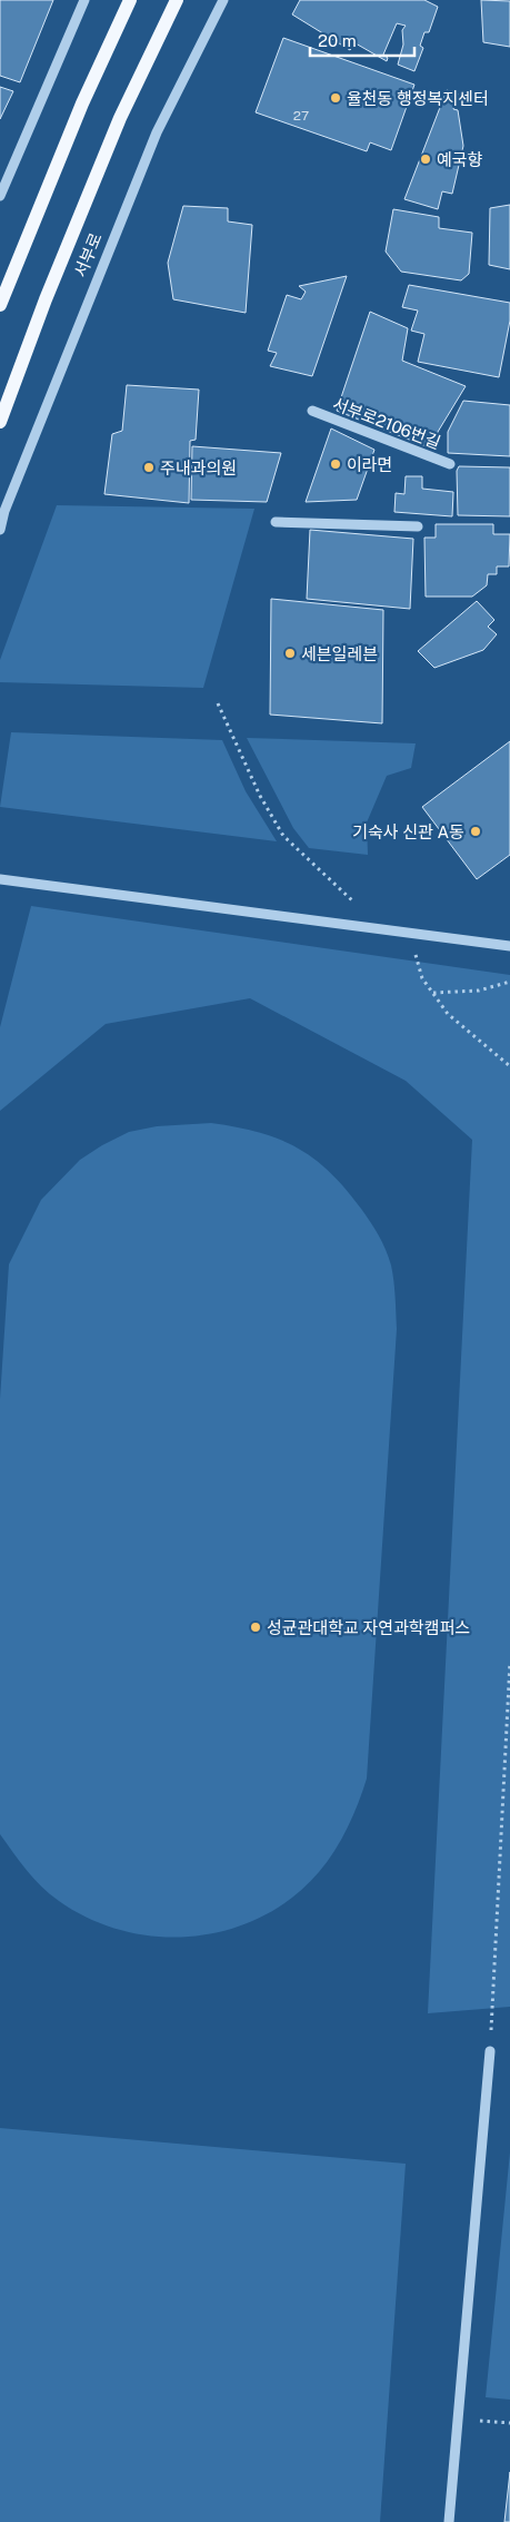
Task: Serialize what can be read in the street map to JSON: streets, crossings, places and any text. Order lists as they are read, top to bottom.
{
  "streets": {
    "main road": ["서부로"],
    "street": ["서부로2106번길"]
  },
  "places": [
    "율천동 행정복지센터",
    "예국향",
    "이라면",
    "주내과의원",
    "세븐일레븐",
    "기숙사 신관 A동",
    "성균관대학교 자연과학캠퍼스"
  ],
  "house_numbers": ["27"],
  "scale_bar": "20 m"
}
